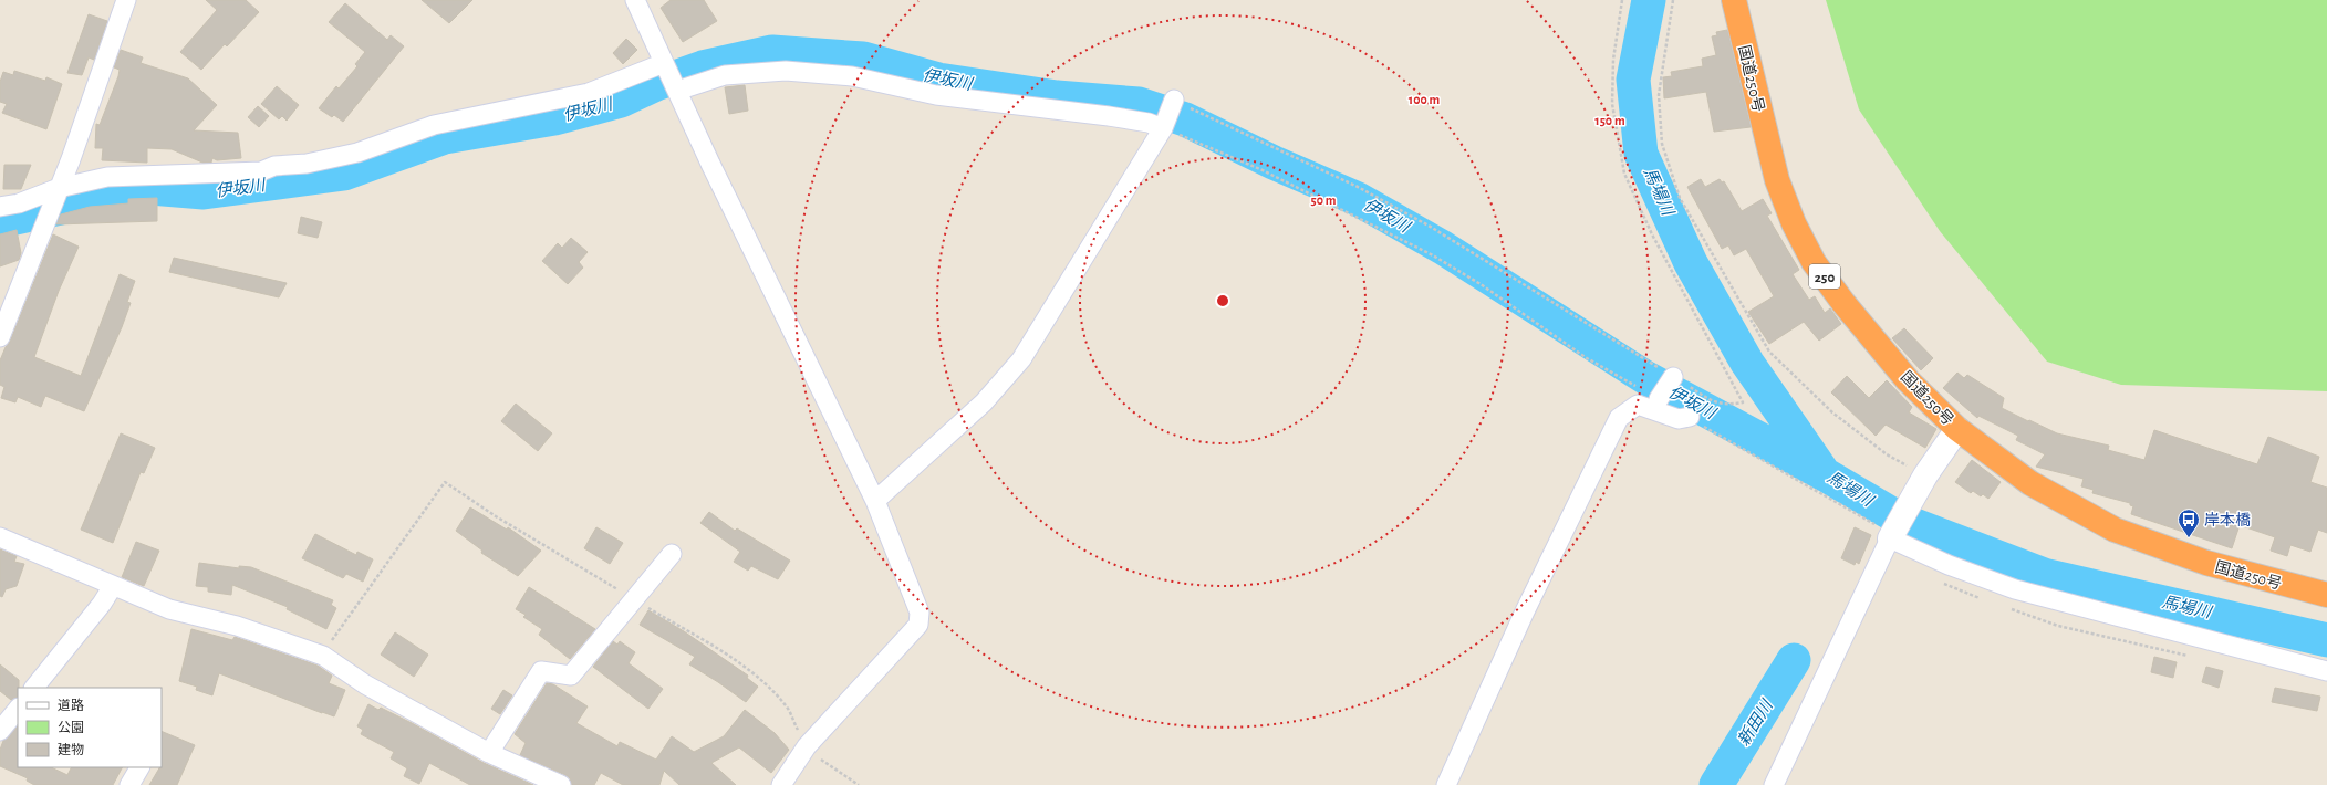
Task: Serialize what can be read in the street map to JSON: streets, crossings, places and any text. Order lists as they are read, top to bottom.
{
  "streets": {
    "highway": ["国道250号", "250"]
  },
  "water": ["伊坂川", "馬場川", "新田川"],
  "places": {
    "bus stop": ["岸本橋"]
  },
  "legend": ["道路", "公園", "建物"],
  "rings": ["100 m", "150 m", "50 m"]
}
